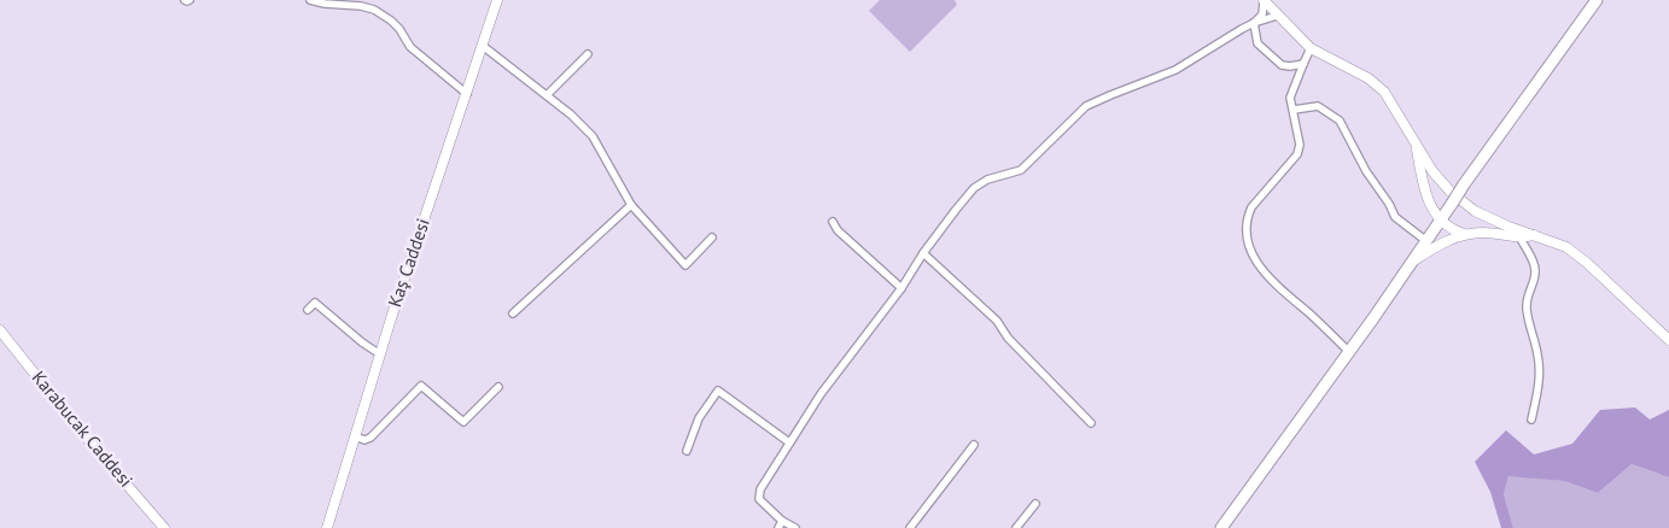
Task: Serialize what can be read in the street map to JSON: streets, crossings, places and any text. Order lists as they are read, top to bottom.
{
  "streets": {
    "street": ["Kaş Caddesi", "Karabucak Caddesi"]
  }
}
